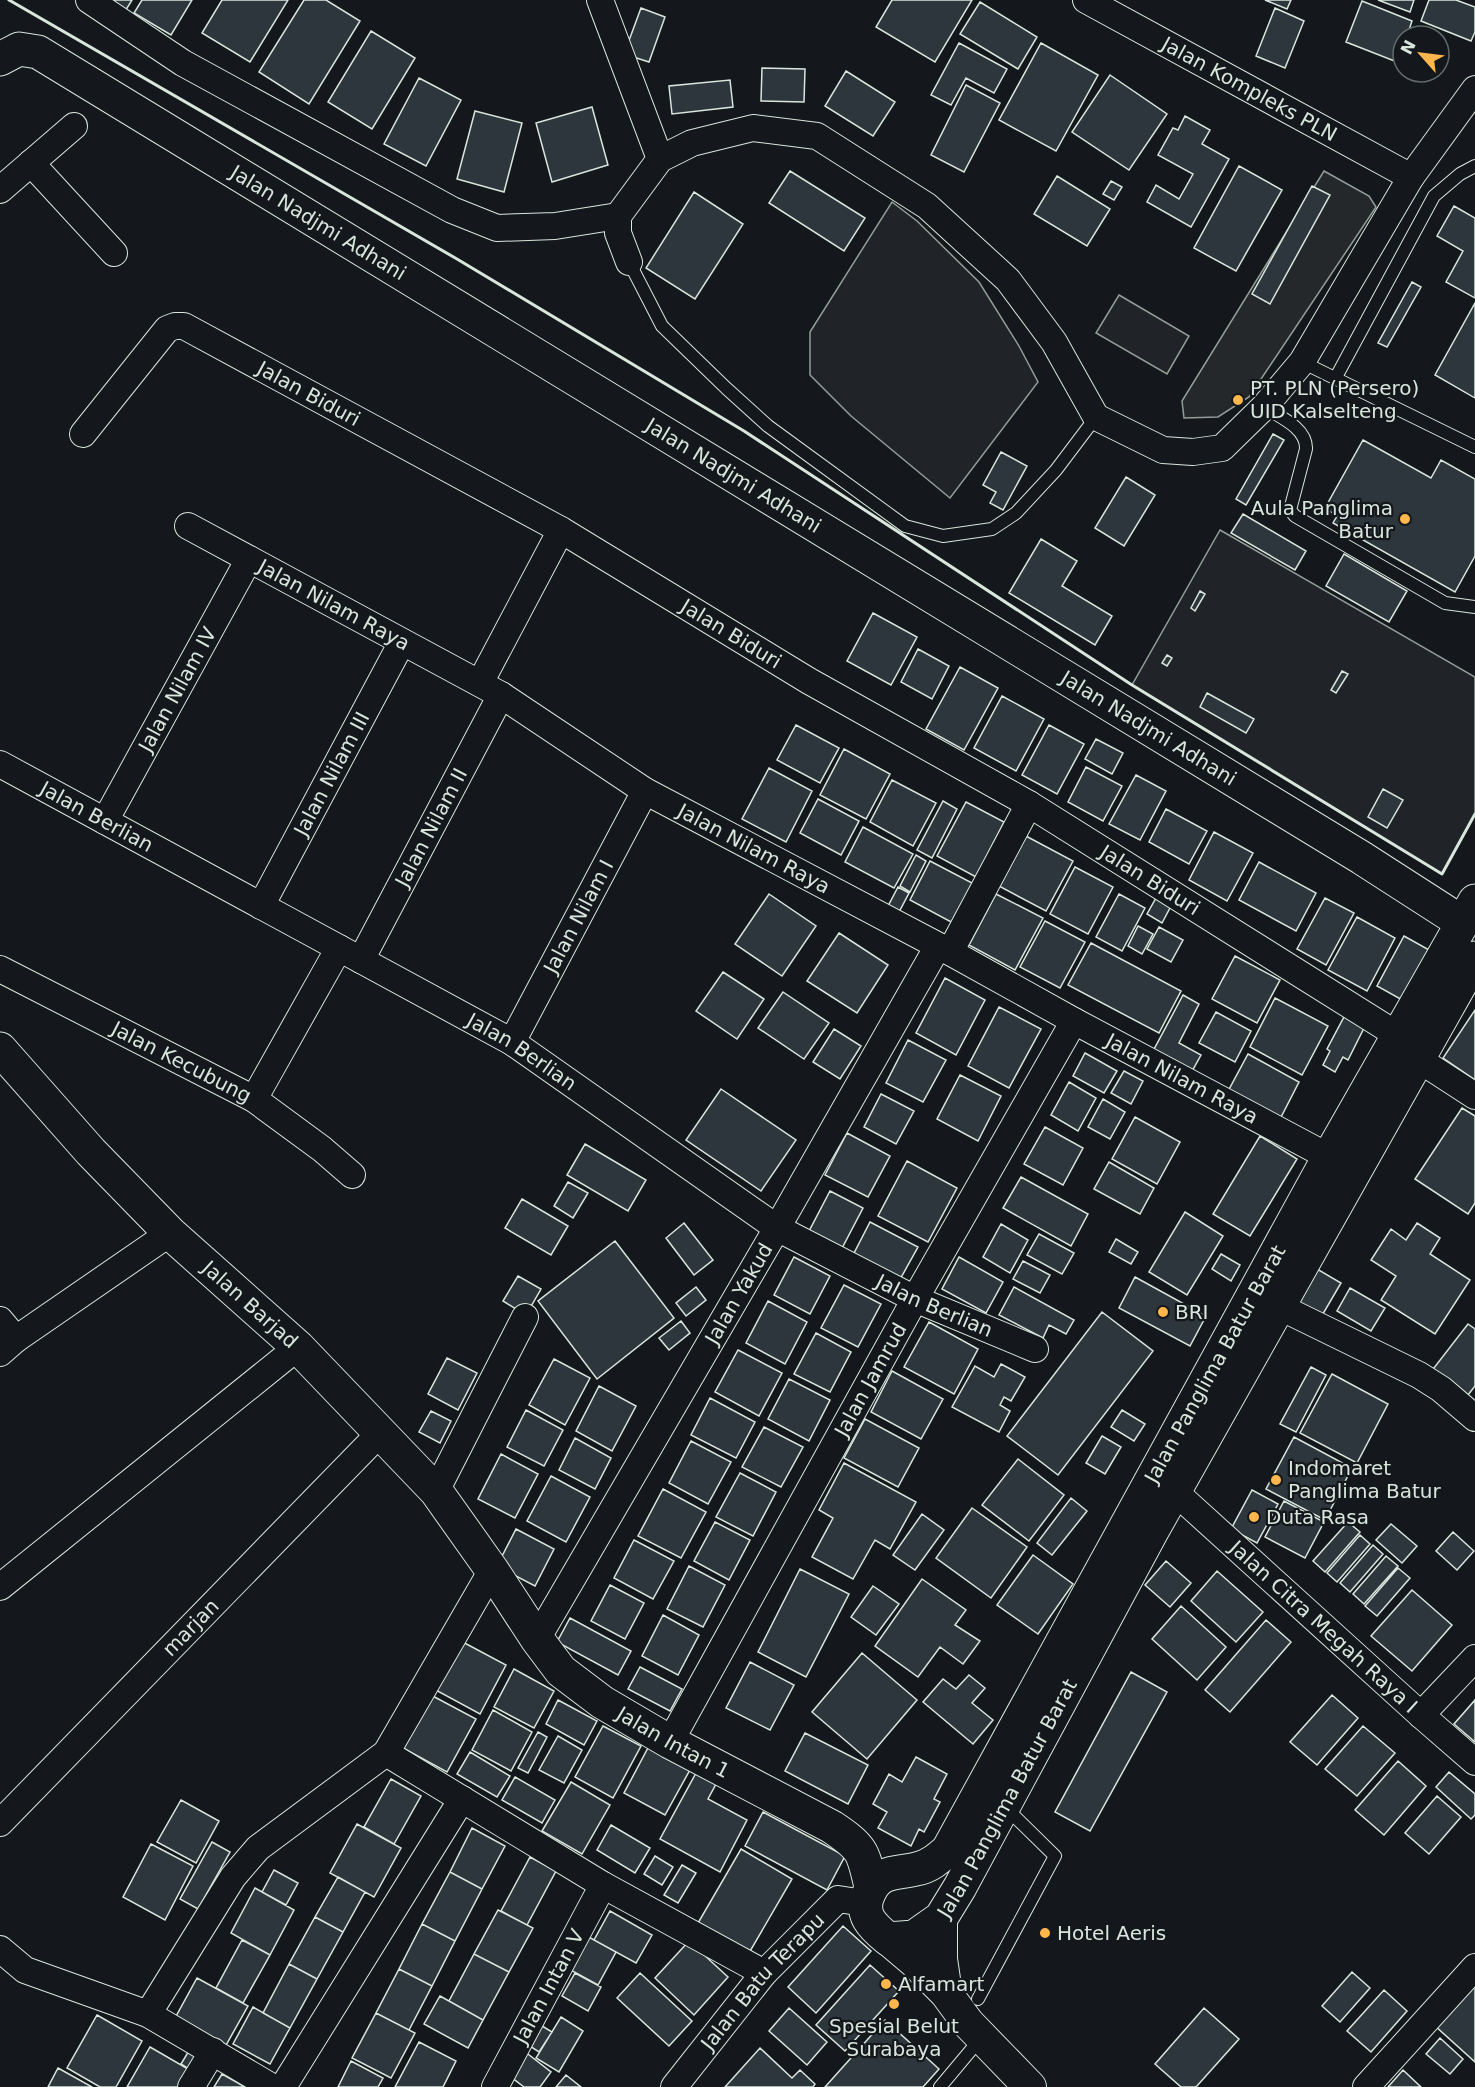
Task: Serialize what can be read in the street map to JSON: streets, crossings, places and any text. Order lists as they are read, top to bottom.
{
  "streets": {
    "main road": [
      "Jalan Nadjmi Adhani",
      "Jalan Barjad",
      "Jalan Panglima Batur Barat",
      "Jalan Intan 1"
    ],
    "street": [
      "Jalan Kompleks PLN",
      "Jalan Biduri",
      "Jalan Nilam Raya",
      "Jalan Nilam IV",
      "Jalan Nilam III",
      "Jalan Berlian",
      "Jalan Nilam II",
      "Jalan Nilam I",
      "Jalan Kecubung",
      "Jalan Yakud",
      "Jalan Jamrud",
      "Jalan Citra Megah Raya I",
      "marjan",
      "Jalan Batu Terapu",
      "Jalan Intan V"
    ]
  },
  "crossings": [
    ["Jalan Nadjmi Adhani", "Jalan Panglima Batur Barat"],
    ["Jalan Biduri", "Jalan Nilam II"],
    ["Jalan Biduri", "Jalan Yakud"],
    ["Jalan Biduri", "Jalan Panglima Batur Barat"],
    ["Jalan Nilam Raya", "Jalan Nilam IV"],
    ["Jalan Nilam Raya", "Jalan Nilam III"],
    ["Jalan Nilam Raya", "Jalan Nilam II"],
    ["Jalan Nilam Raya", "Jalan Nilam I"],
    ["Jalan Nilam Raya", "Jalan Yakud"],
    ["Jalan Nilam Raya", "Jalan Panglima Batur Barat"],
    ["Jalan Nilam Raya", "Jalan Jamrud"],
    ["Jalan Nilam IV", "Jalan Berlian"],
    ["Jalan Nilam III", "Jalan Berlian"],
    ["Jalan Berlian", "Jalan Nilam II"],
    ["Jalan Berlian", "Jalan Nilam I"],
    ["Jalan Berlian", "Jalan Yakud"],
    ["Jalan Berlian", "Jalan Jamrud"],
    ["Jalan Nilam II", "Jalan Kecubung"],
    ["Jalan Yakud", "Jalan Intan 1"],
    ["Jalan Barjad", "marjan"],
    ["Jalan Barjad", "Jalan Intan 1"],
    ["Jalan Panglima Batur Barat", "Jalan Citra Megah Raya I"],
    ["Jalan Panglima Batur Barat", "Jalan Intan 1"],
    ["Jalan Panglima Batur Barat", "Jalan Batu Terapu"],
    ["Jalan Jamrud", "Jalan Intan 1"],
    ["Jalan Intan 1", "Jalan Batu Terapu"]
  ],
  "places": [
    "PT. PLN (Persero) UID Kalselteng",
    "Aula Panglima Batur",
    "BRI",
    "Indomaret Panglima Batur",
    "Duta Rasa",
    "Hotel Aeris",
    "Alfamart",
    "Spesial Belut Surabaya"
  ],
  "north": "top left"
}
